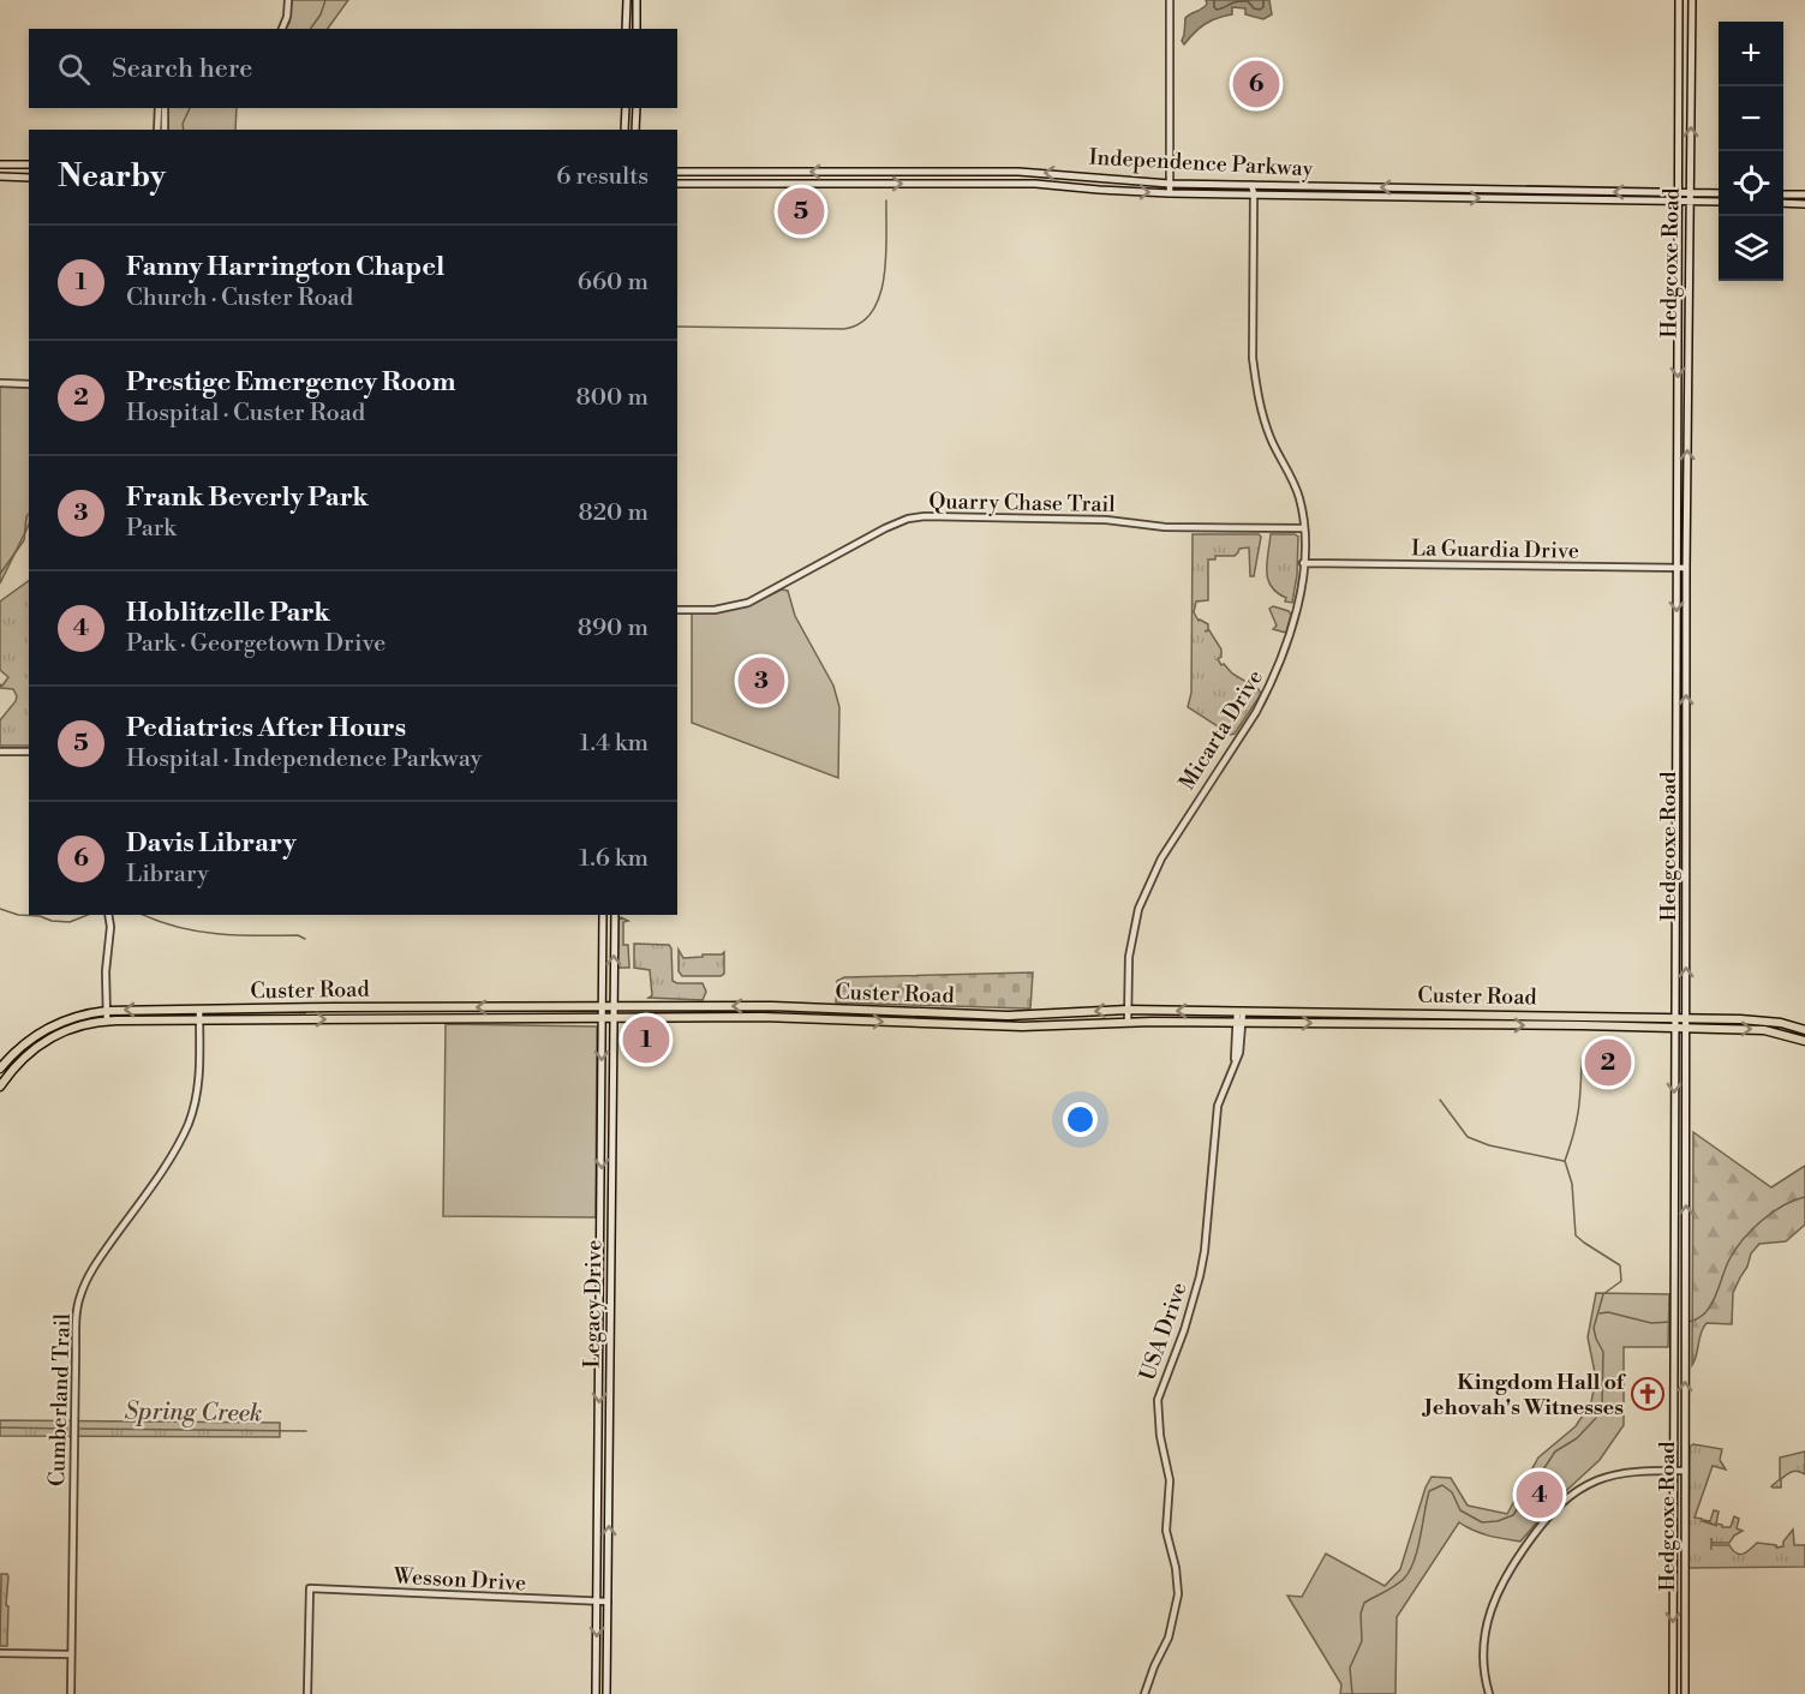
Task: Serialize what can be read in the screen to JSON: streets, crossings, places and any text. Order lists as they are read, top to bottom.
{
  "streets": {
    "main road": [
      "Independence Parkway",
      "Hedgcoxe Road",
      "Custer Road",
      "Legacy Drive"
    ],
    "street": [
      "Quarry Chase Trail",
      "La Guardia Drive",
      "Micarta Drive",
      "USA Drive",
      "Cumberland Trail",
      "Wesson Drive"
    ]
  },
  "crossings": [
    ["Independence Parkway", "Hedgcoxe Road"],
    ["Independence Parkway", "Micarta Drive"],
    ["Hedgcoxe Road", "La Guardia Drive"],
    ["Hedgcoxe Road", "Custer Road"],
    ["Quarry Chase Trail", "Micarta Drive"],
    ["La Guardia Drive", "Micarta Drive"],
    ["Micarta Drive", "Custer Road"],
    ["Custer Road", "Legacy Drive"],
    ["Custer Road", "USA Drive"],
    ["Custer Road", "Cumberland Trail"],
    ["Legacy Drive", "Wesson Drive"]
  ],
  "water": ["Spring Creek"],
  "places": {
    "church": ["Kingdom Hall of Jehovah's Witnesses"]
  },
  "page": {
    "map_buttons": ["+", "−"],
    "search": "Search here",
    "pins": [
      "6",
      "5",
      "3",
      "1",
      "2",
      "4"
    ],
    "heading": ["Nearby", "6 results"],
    "list": [
      {
        "mark": "1",
        "name": "Fanny Harrington Chapel",
        "note": "Church · Custer Road",
        "value": "660 m"
      },
      {
        "mark": "2",
        "name": "Prestige Emergency Room",
        "note": "Hospital · Custer Road",
        "value": "800 m"
      },
      {
        "mark": "3",
        "name": "Frank Beverly Park",
        "note": "Park",
        "value": "820 m"
      },
      {
        "mark": "4",
        "name": "Hoblitzelle Park",
        "note": "Park · Georgetown Drive",
        "value": "890 m"
      },
      {
        "mark": "5",
        "name": "Pediatrics After Hours",
        "note": "Hospital · Independence Parkway",
        "value": "1.4 km"
      },
      {
        "mark": "6",
        "name": "Davis Library",
        "note": "Library",
        "value": "1.6 km"
      }
    ]
  }
}
